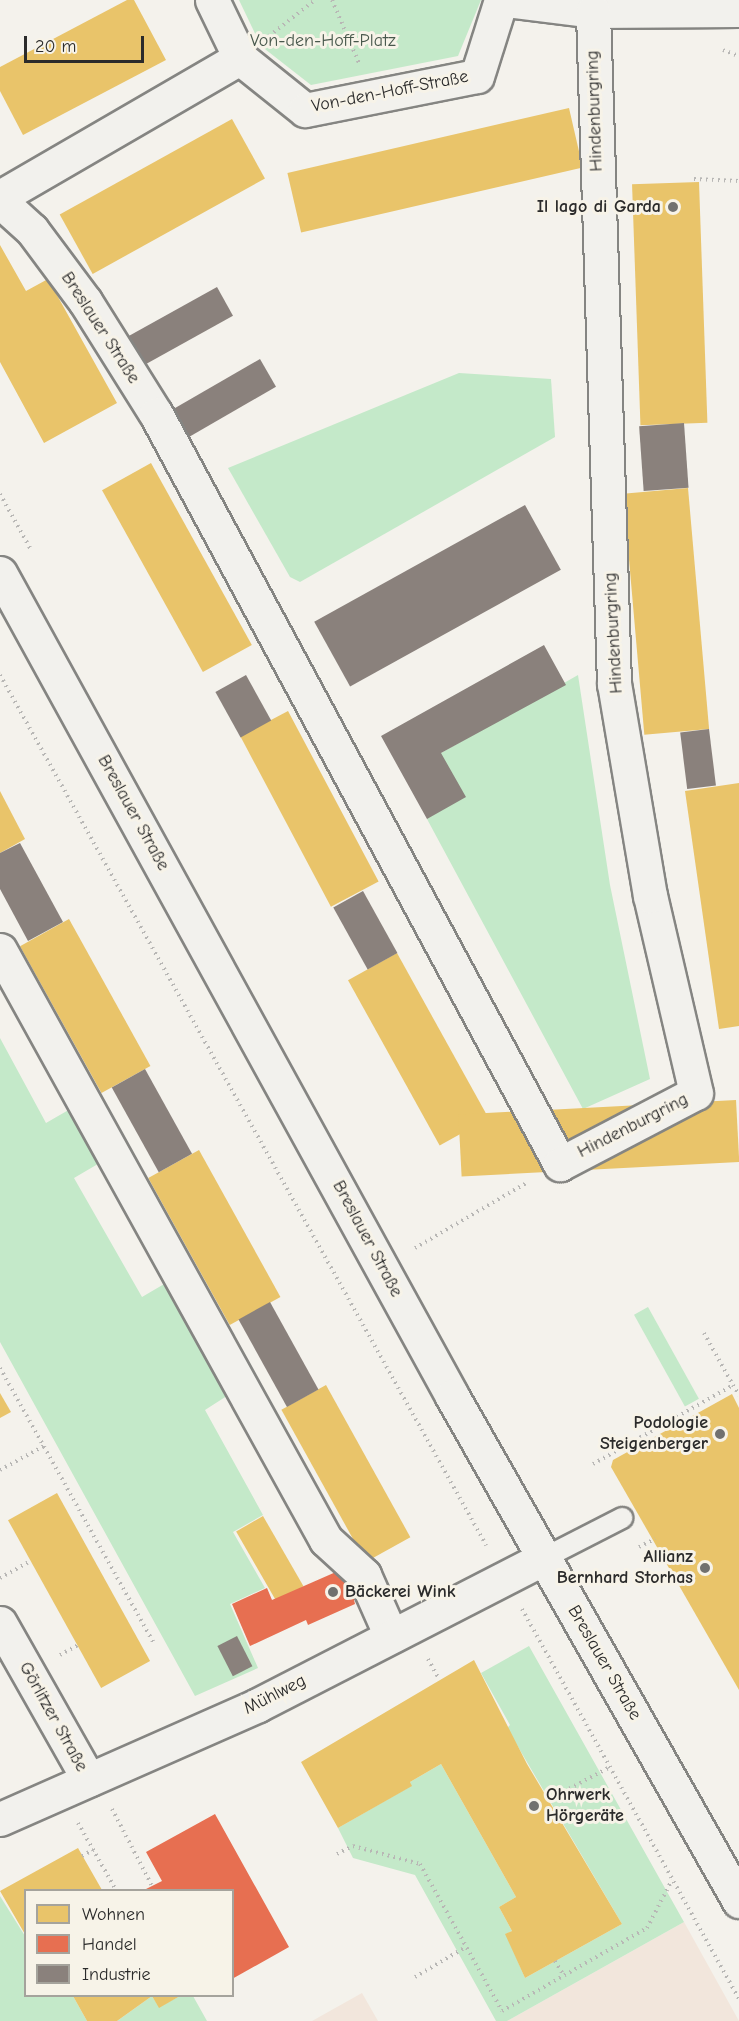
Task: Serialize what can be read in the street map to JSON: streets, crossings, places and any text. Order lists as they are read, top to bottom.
{
  "streets": {
    "street": [
      "Von-den-Hoff-Straße",
      "Hindenburgring",
      "Breslauer Straße",
      "Mühlweg",
      "Görlitzer Straße"
    ]
  },
  "crossings": [
    ["Von-den-Hoff-Straße", "Hindenburgring"],
    ["Hindenburgring", "Breslauer Straße"],
    ["Breslauer Straße", "Mühlweg"],
    ["Mühlweg", "Görlitzer Straße"]
  ],
  "parks": ["Von-den-Hoff-Platz"],
  "places": [
    "Il lago di Garda",
    "Podologie Steigenberger",
    "Allianz Bernhard Storhas",
    "Bäckerei Wink",
    "Ohrwerk Hörgeräte"
  ],
  "legend": ["Wohnen", "Handel", "Industrie"],
  "scale_bar": "20 m"
}
